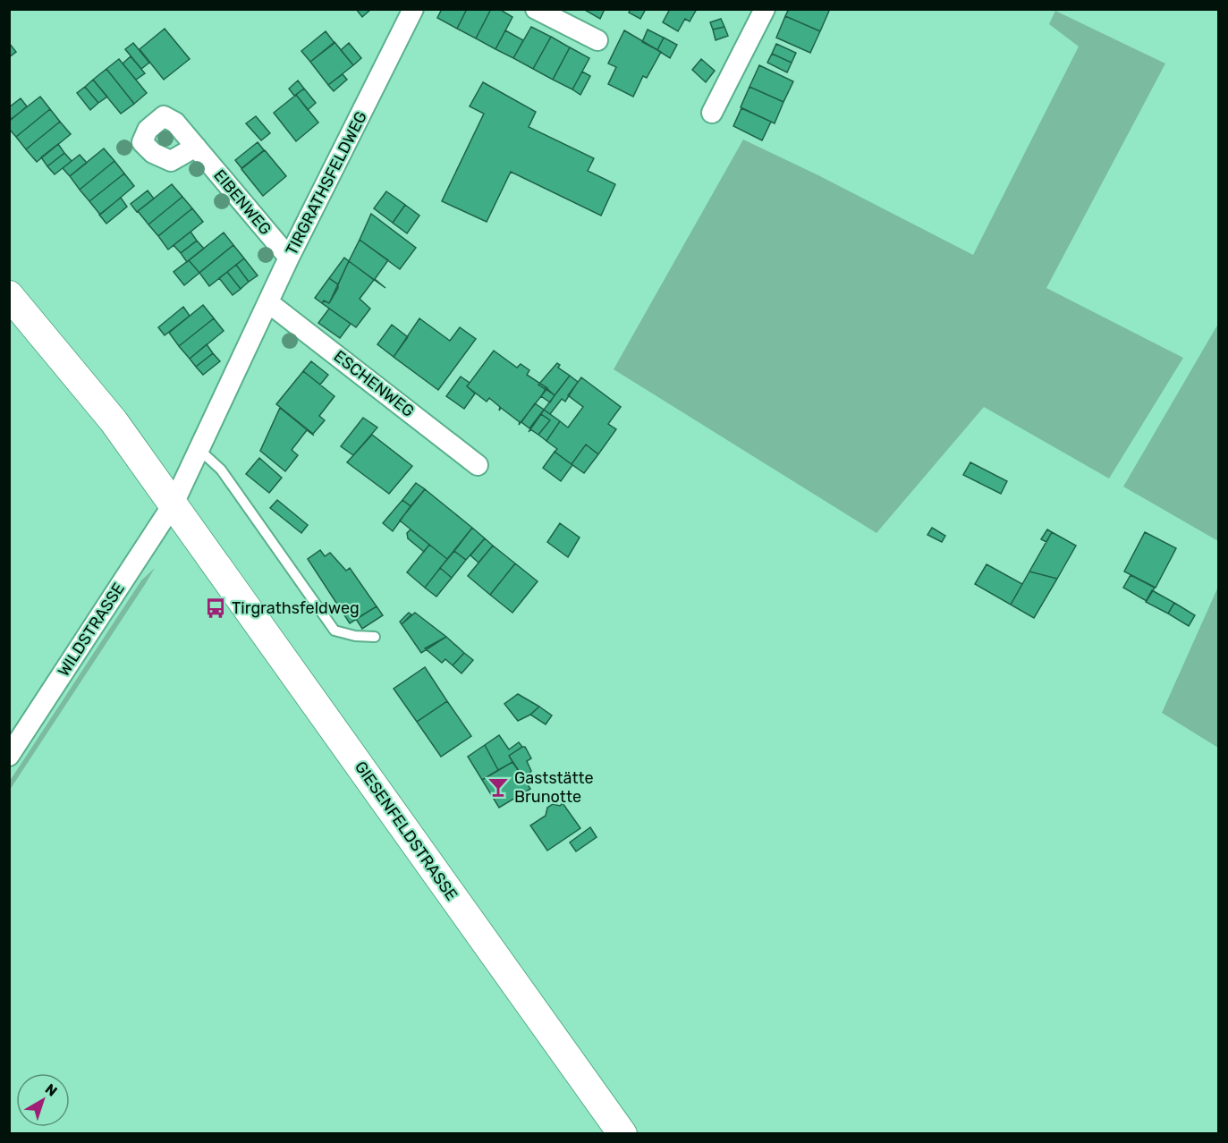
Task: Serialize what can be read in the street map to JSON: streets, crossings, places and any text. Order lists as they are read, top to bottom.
{
  "streets": {
    "main road": ["GIESENFELDSTRASSE"],
    "street": [
      "TIRGRATHSFELDWEG",
      "EIBENWEG",
      "ESCHENWEG",
      "WILDSTRASSE"
    ]
  },
  "crossings": [
    ["TIRGRATHSFELDWEG", "EIBENWEG"],
    ["TIRGRATHSFELDWEG", "ESCHENWEG"],
    ["TIRGRATHSFELDWEG", "WILDSTRASSE"],
    ["TIRGRATHSFELDWEG", "GIESENFELDSTRASSE"],
    ["WILDSTRASSE", "GIESENFELDSTRASSE"]
  ],
  "places": {
    "bus stop": ["Tirgrathsfeldweg"],
    "bar": ["Gaststätte Brunotte"]
  },
  "north": "top right"
}
